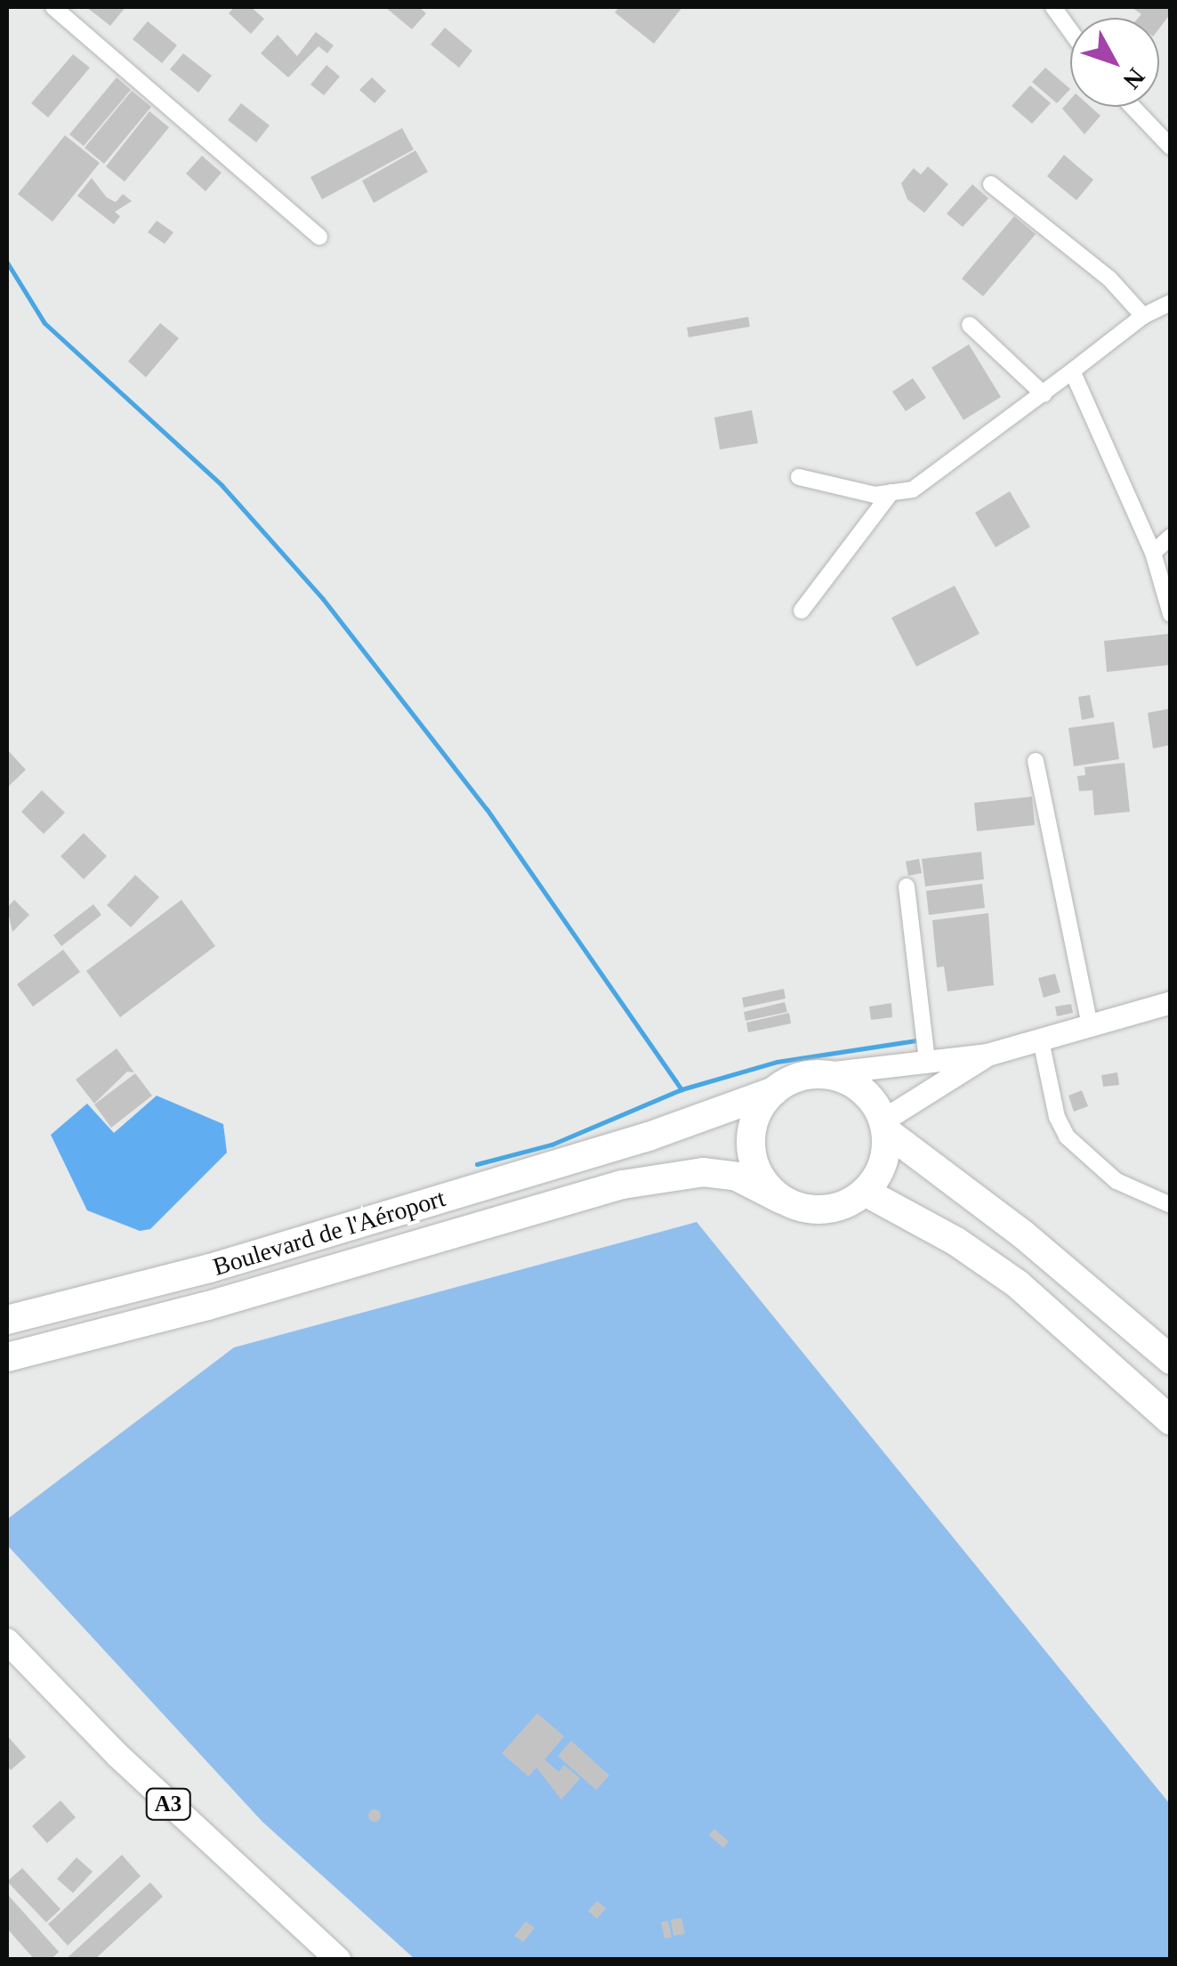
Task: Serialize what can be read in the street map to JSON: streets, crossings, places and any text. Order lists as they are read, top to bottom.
{
  "streets": {
    "highway": ["Boulevard de l'Aéroport"],
    "main road": ["A3"]
  },
  "north": "bottom right"
}
